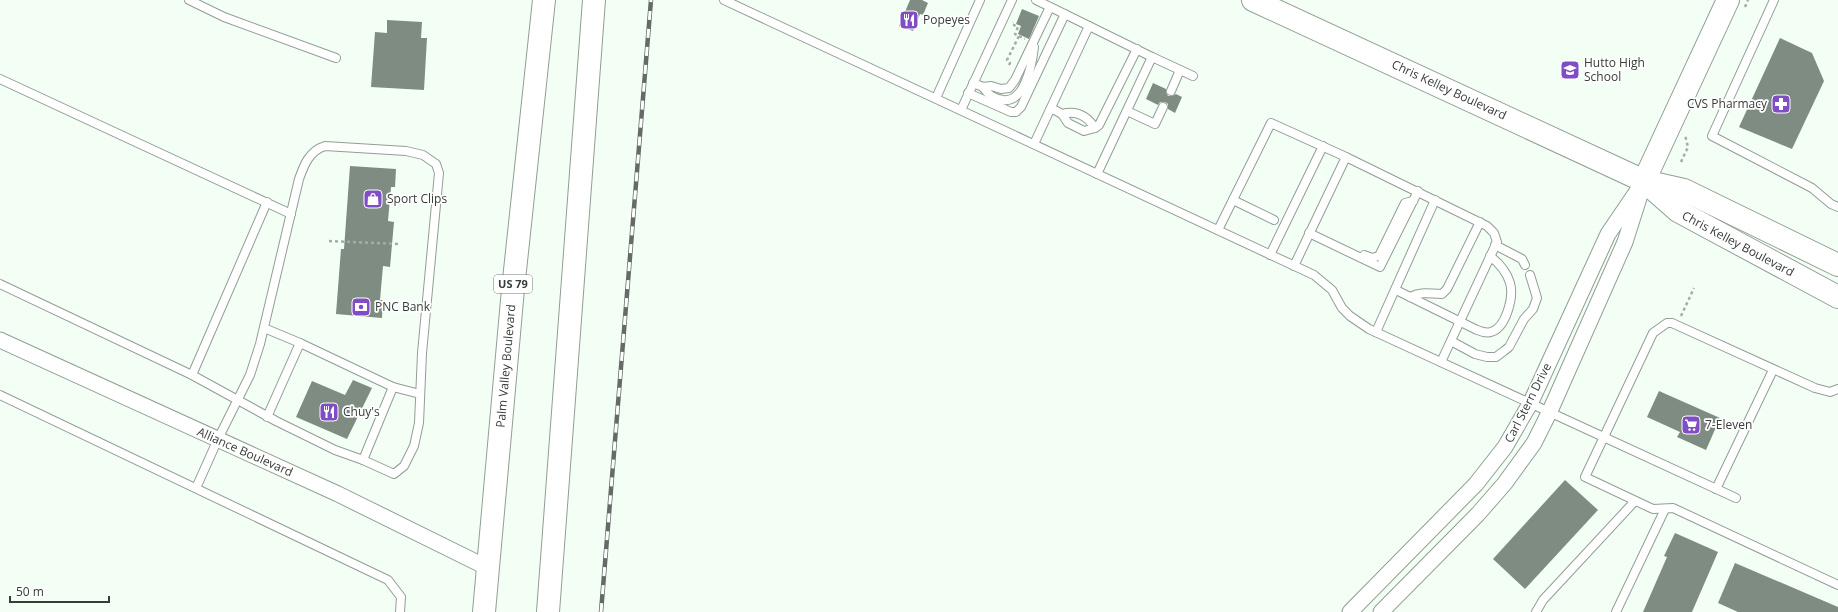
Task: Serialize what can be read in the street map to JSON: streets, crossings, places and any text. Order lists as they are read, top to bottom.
{
  "streets": {
    "main road": [
      "Chris Kelley Boulevard",
      "US 79",
      "Palm Valley Boulevard",
      "Carl Stern Drive"
    ],
    "street": ["Alliance Boulevard"]
  },
  "crossings": [
    ["Chris Kelley Boulevard", "Carl Stern Drive"],
    ["Palm Valley Boulevard", "Alliance Boulevard"]
  ],
  "places": {
    "restaurant": ["Popeyes", "Chuy's"],
    "school or university": ["Hutto High School"],
    "pharmacy": ["CVS Pharmacy"],
    "shop": ["Sport Clips"],
    "bank": ["PNC Bank"],
    "supermarket": ["7-Eleven"]
  },
  "scale_bar": "50 m"
}
